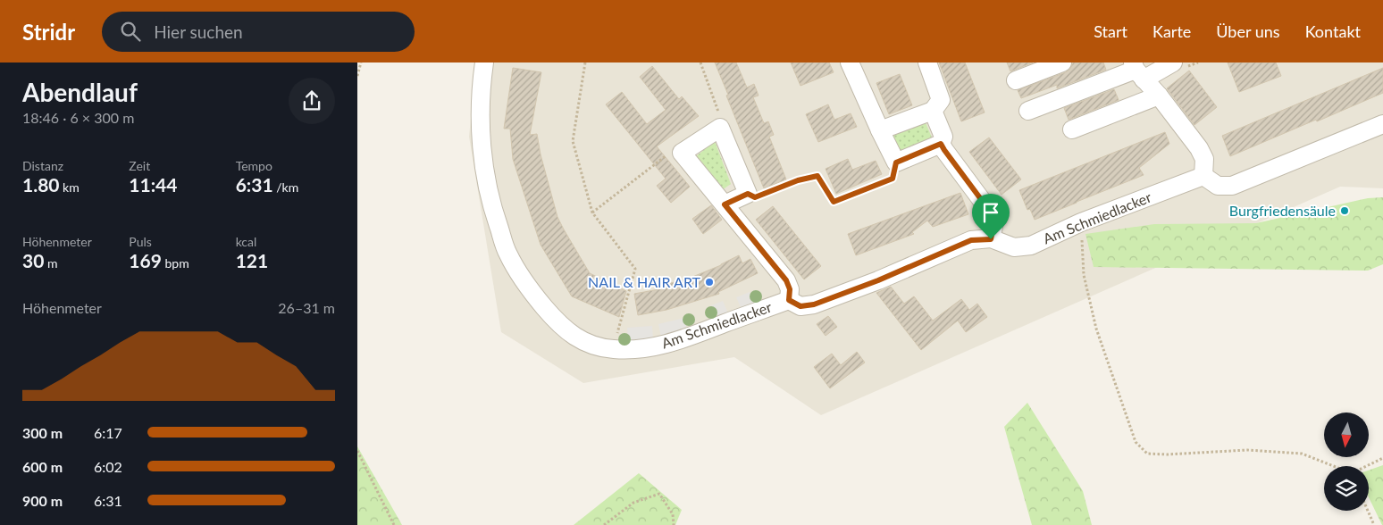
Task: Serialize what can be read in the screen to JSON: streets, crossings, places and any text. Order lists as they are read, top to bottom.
{
  "streets": {
    "street": ["Am Schmiedlacker"]
  },
  "places": ["Burgfriedensäule", "NAIL & HAIR ART"],
  "north": "bottom",
  "page": {
    "header": "Stridr",
    "search": "Hier suchen",
    "nav": [
      "Start",
      "Karte",
      "Über uns",
      "Kontakt"
    ],
    "heading": ["Abendlauf", "18:46 · 6 × 300 m"],
    "stats": [
      ["Distanz", "1.80 km"],
      ["Zeit", "11:44"],
      ["Tempo", "6:31 /km"],
      ["Höhenmeter", "30 m"],
      ["Puls", "169 bpm"],
      ["kcal", "121"]
    ],
    "chart": ["Höhenmeter", "26–31 m"],
    "list": [
      {
        "name": "300 m",
        "note": "6:17"
      },
      {
        "name": "600 m",
        "note": "6:02"
      },
      {
        "name": "900 m",
        "note": "6:31"
      }
    ]
  }
}
